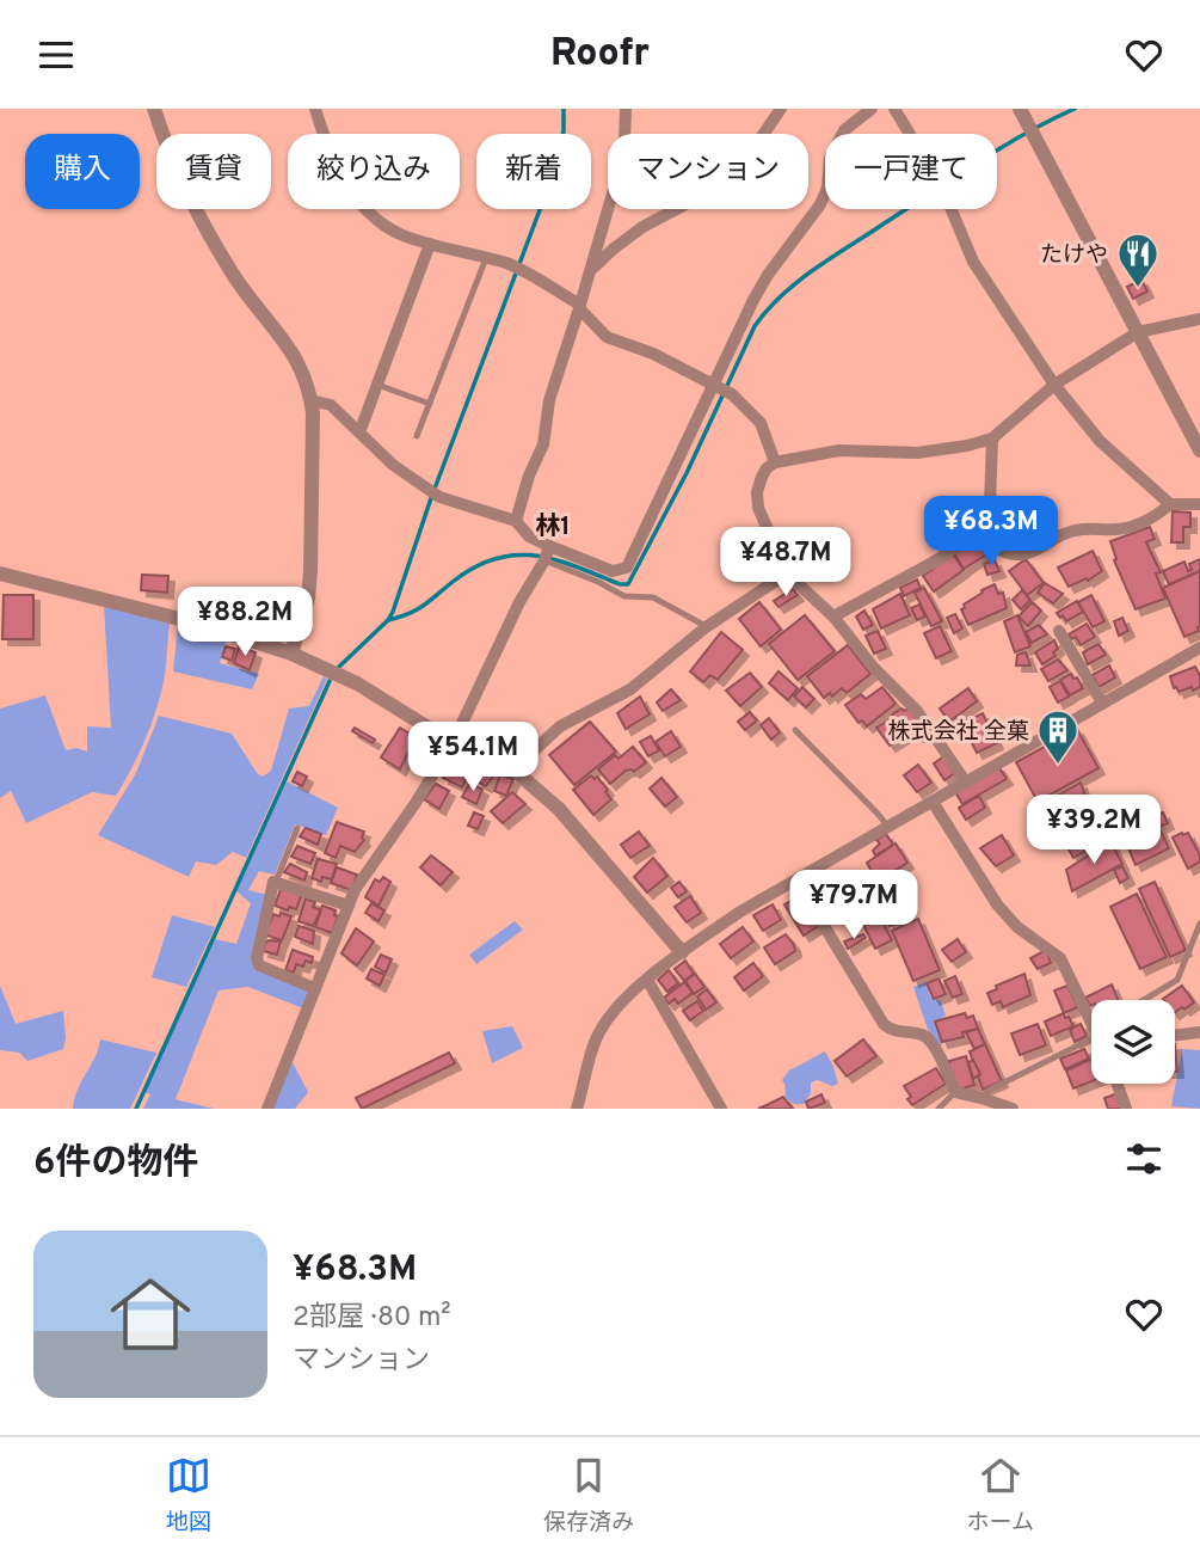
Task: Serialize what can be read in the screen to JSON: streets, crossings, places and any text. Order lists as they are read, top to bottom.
{
  "districts": ["林1"],
  "places": {
    "restaurant": ["たけや"],
    "building": ["株式会社 全菓"]
  },
  "page": {
    "header": "Roofr",
    "chip": [
      "購入",
      "賃貸",
      "絞り込み",
      "新着",
      "マンション",
      "一戸建て"
    ],
    "price": [
      "¥68.3M",
      "¥48.7M",
      "¥88.2M",
      "¥54.1M",
      "¥39.2M",
      "¥79.7M"
    ],
    "heading": "6件の物件",
    "list": [
      {
        "name": "¥68.3M",
        "note": "2部屋 · 80 m² · マンション"
      }
    ],
    "tabs": ["地図", "保存済み", "ホーム"]
  }
}
